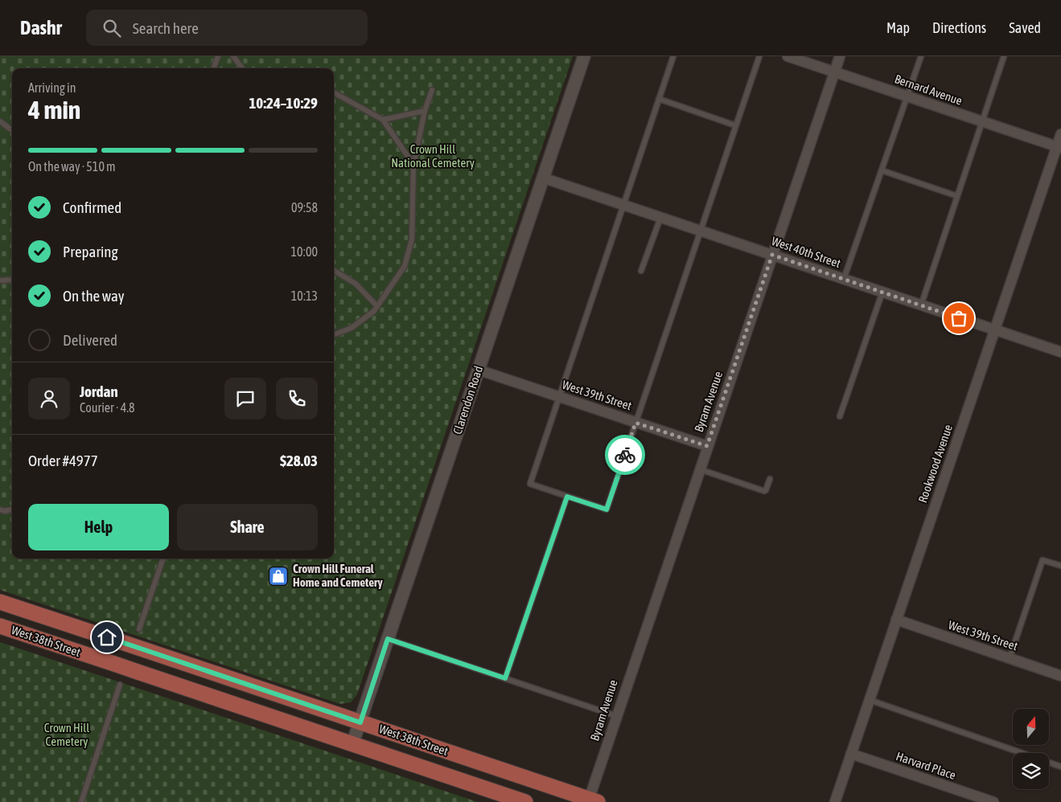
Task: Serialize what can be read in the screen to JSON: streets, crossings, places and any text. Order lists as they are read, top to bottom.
{
  "streets": {
    "main road": ["West 38th Street"],
    "street": [
      "Bernard Avenue",
      "West 40th Street",
      "West 39th Street",
      "Clarendon Road",
      "Byram Avenue",
      "Rookwood Avenue",
      "Harvard Place"
    ]
  },
  "crossings": [
    ["Bernard Avenue", "Byram Avenue"],
    ["Bernard Avenue", "Rookwood Avenue"],
    ["West 40th Street", "Clarendon Road"],
    ["West 40th Street", "Byram Avenue"],
    ["West 40th Street", "Rookwood Avenue"],
    ["West 39th Street", "Clarendon Road"],
    ["West 39th Street", "Byram Avenue"],
    ["West 39th Street", "Rookwood Avenue"],
    ["Clarendon Road", "West 38th Street"],
    ["Byram Avenue", "West 38th Street"],
    ["Rookwood Avenue", "Harvard Place"]
  ],
  "parks": ["Crown Hill National Cemetery", "Crown Hill Cemetery"],
  "places": {
    "shop": ["Crown Hill Funeral Home and Cemetery"]
  },
  "north": "top",
  "page": {
    "header": "Dashr",
    "search": "Search here",
    "nav": ["Map", "Directions", "Saved"],
    "heading": ["4 min", "Arriving in", "10:24–10:29"],
    "panel": [
      "Jordan",
      "Courier · 4.8",
      "Order #4977",
      "$28.03"
    ],
    "bar": "On the way · 510 m",
    "list": [
      ["Confirmed", "09:58"],
      ["Preparing", "10:00"],
      ["On the way", "10:13"],
      "Delivered"
    ],
    "buttons": ["Help", "Share"]
  }
}
